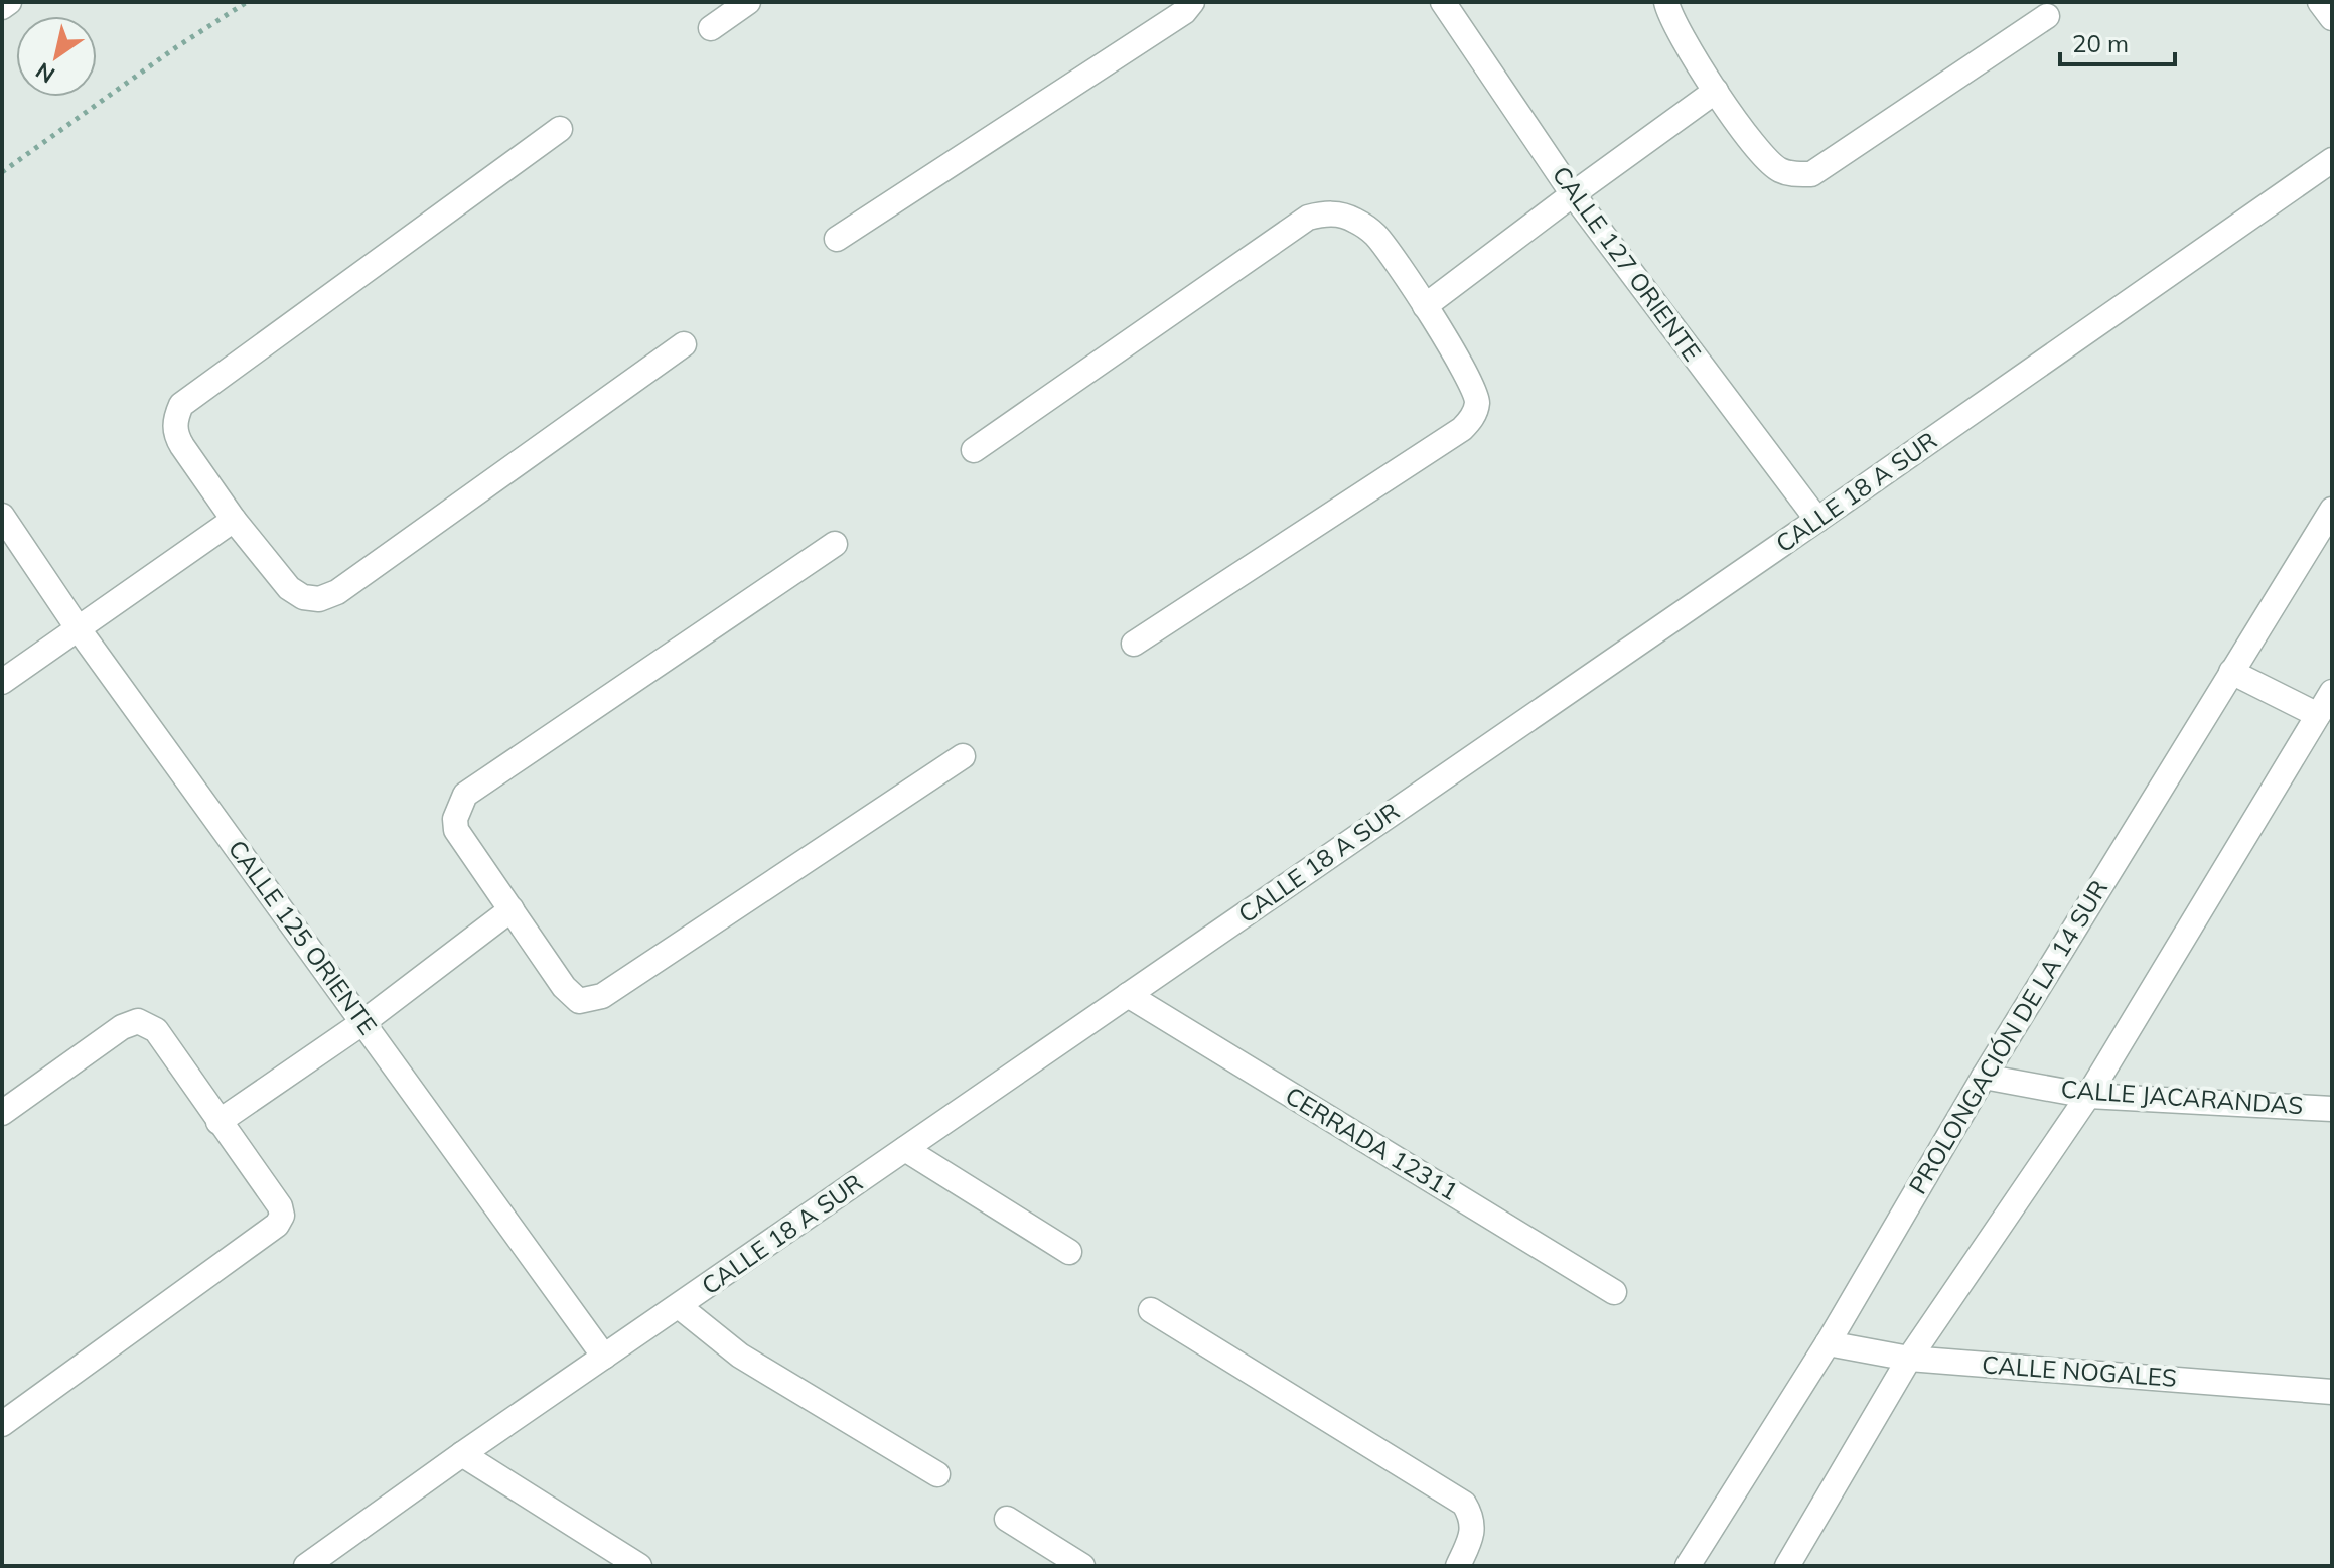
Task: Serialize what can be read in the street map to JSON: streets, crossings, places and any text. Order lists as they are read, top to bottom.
{
  "streets": {
    "street": [
      "CALLE 127 ORIENTE",
      "CALLE 18 A SUR",
      "CALLE 125 ORIENTE",
      "PROLONGACIÓN DE LA 14 SUR",
      "CALLE JACARANDAS",
      "CERRADA 12311",
      "CALLE NOGALES"
    ]
  },
  "crossings": [
    ["CALLE 127 ORIENTE", "CALLE 18 A SUR"],
    ["CALLE 18 A SUR", "CALLE 125 ORIENTE"],
    ["CALLE 18 A SUR", "CERRADA 12311"],
    ["PROLONGACIÓN DE LA 14 SUR", "CALLE JACARANDAS"],
    ["PROLONGACIÓN DE LA 14 SUR", "CALLE NOGALES"]
  ],
  "scale_bar": "20 m",
  "north": "bottom left"
}
